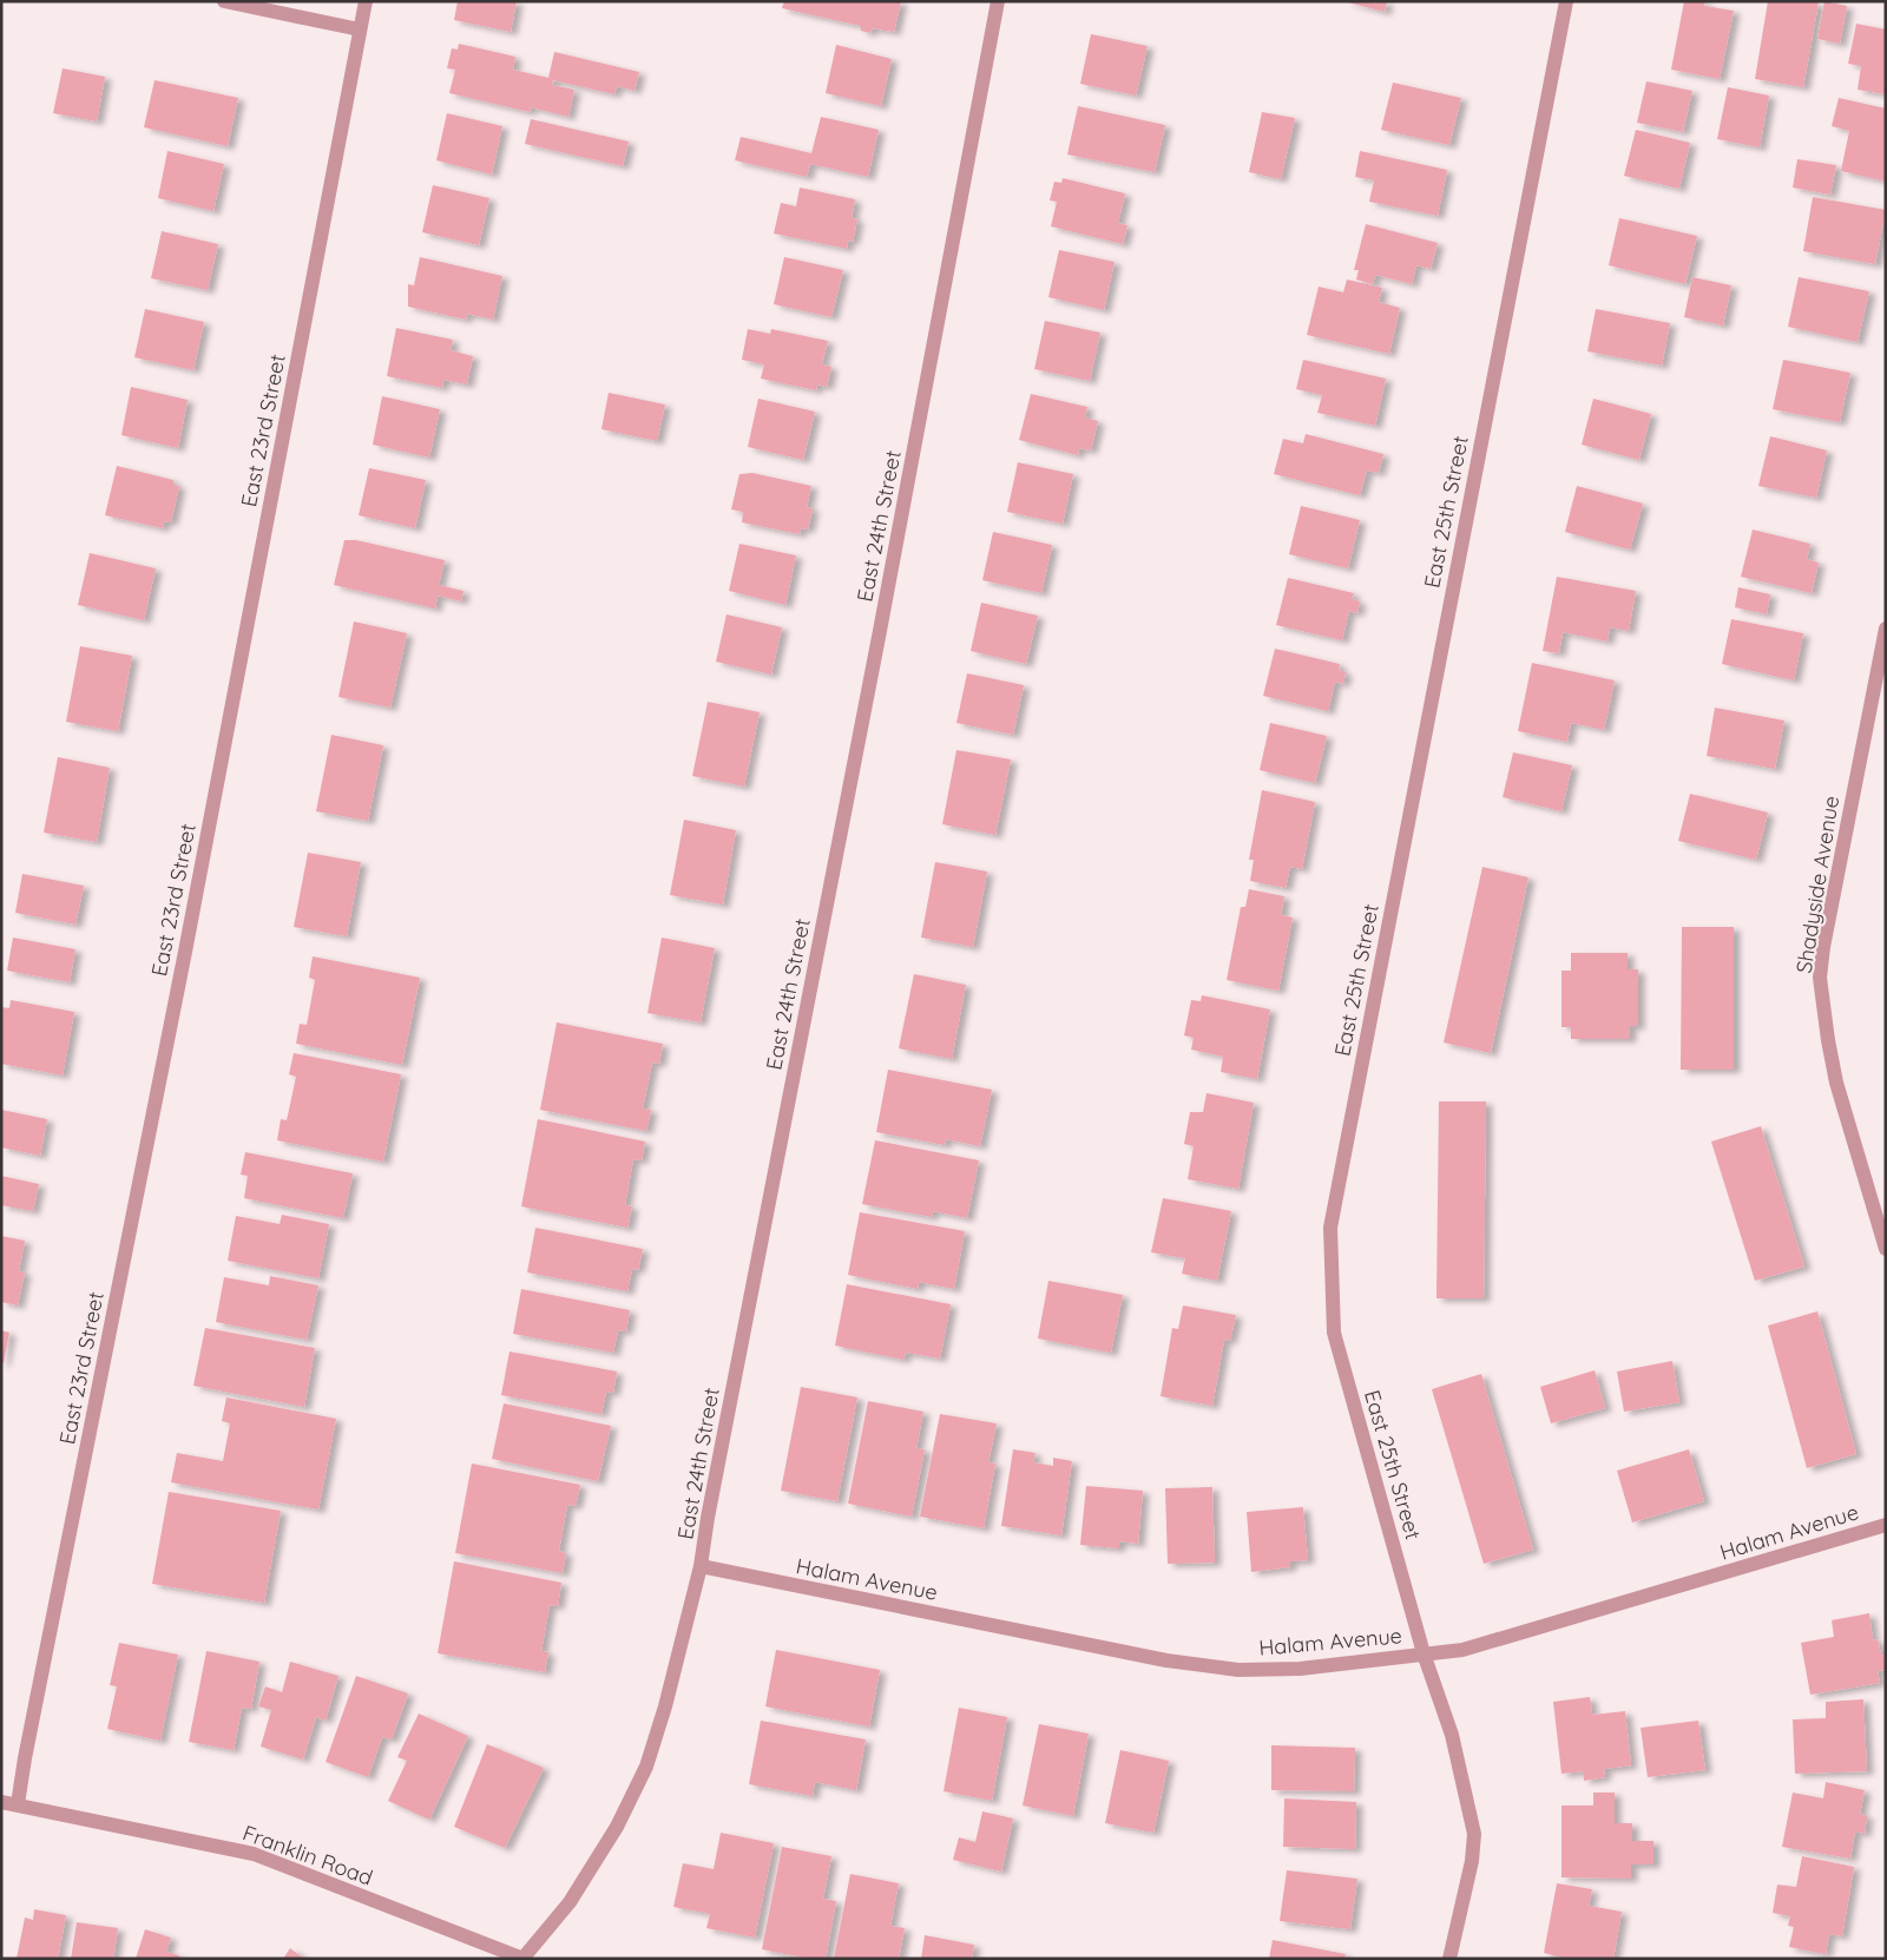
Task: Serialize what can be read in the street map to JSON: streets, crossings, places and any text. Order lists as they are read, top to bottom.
{
  "streets": {
    "street": [
      "East 23rd Street",
      "East 25th Street",
      "East 24th Street",
      "Shadyside Avenue",
      "Halam Avenue",
      "Franklin Road"
    ]
  },
  "crossings": [
    ["East 23rd Street", "Franklin Road"],
    ["East 25th Street", "Halam Avenue"],
    ["East 24th Street", "Halam Avenue"],
    ["East 24th Street", "Franklin Road"]
  ]
}
